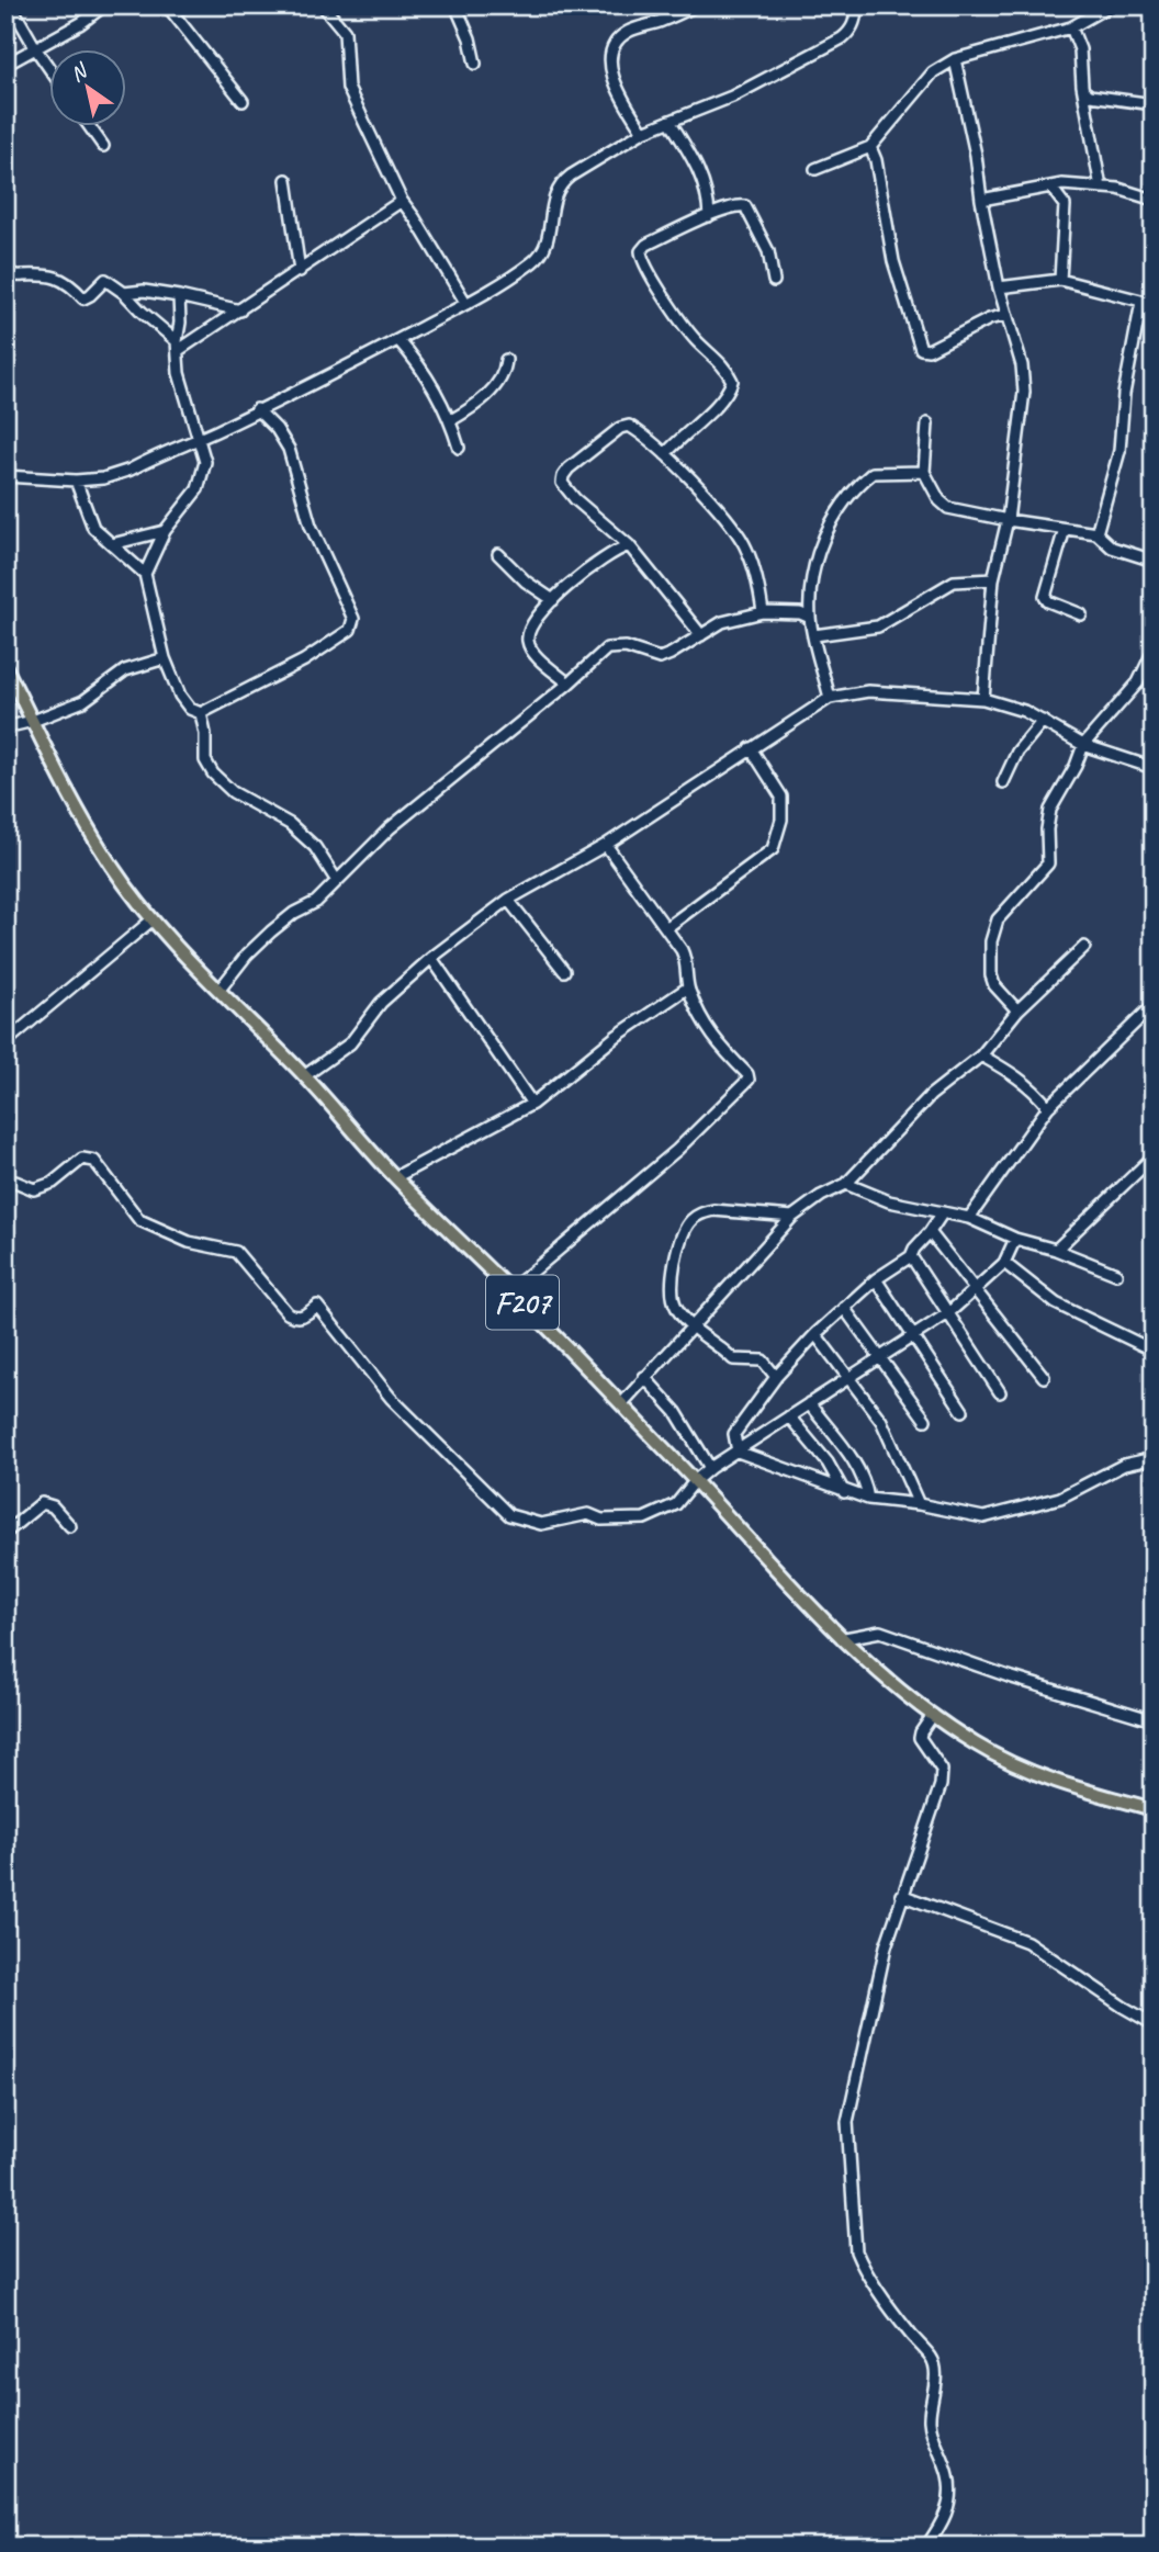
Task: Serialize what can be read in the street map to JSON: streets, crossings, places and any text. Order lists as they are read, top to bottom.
{
  "streets": {
    "main road": ["F207"]
  },
  "north": "top left"
}
